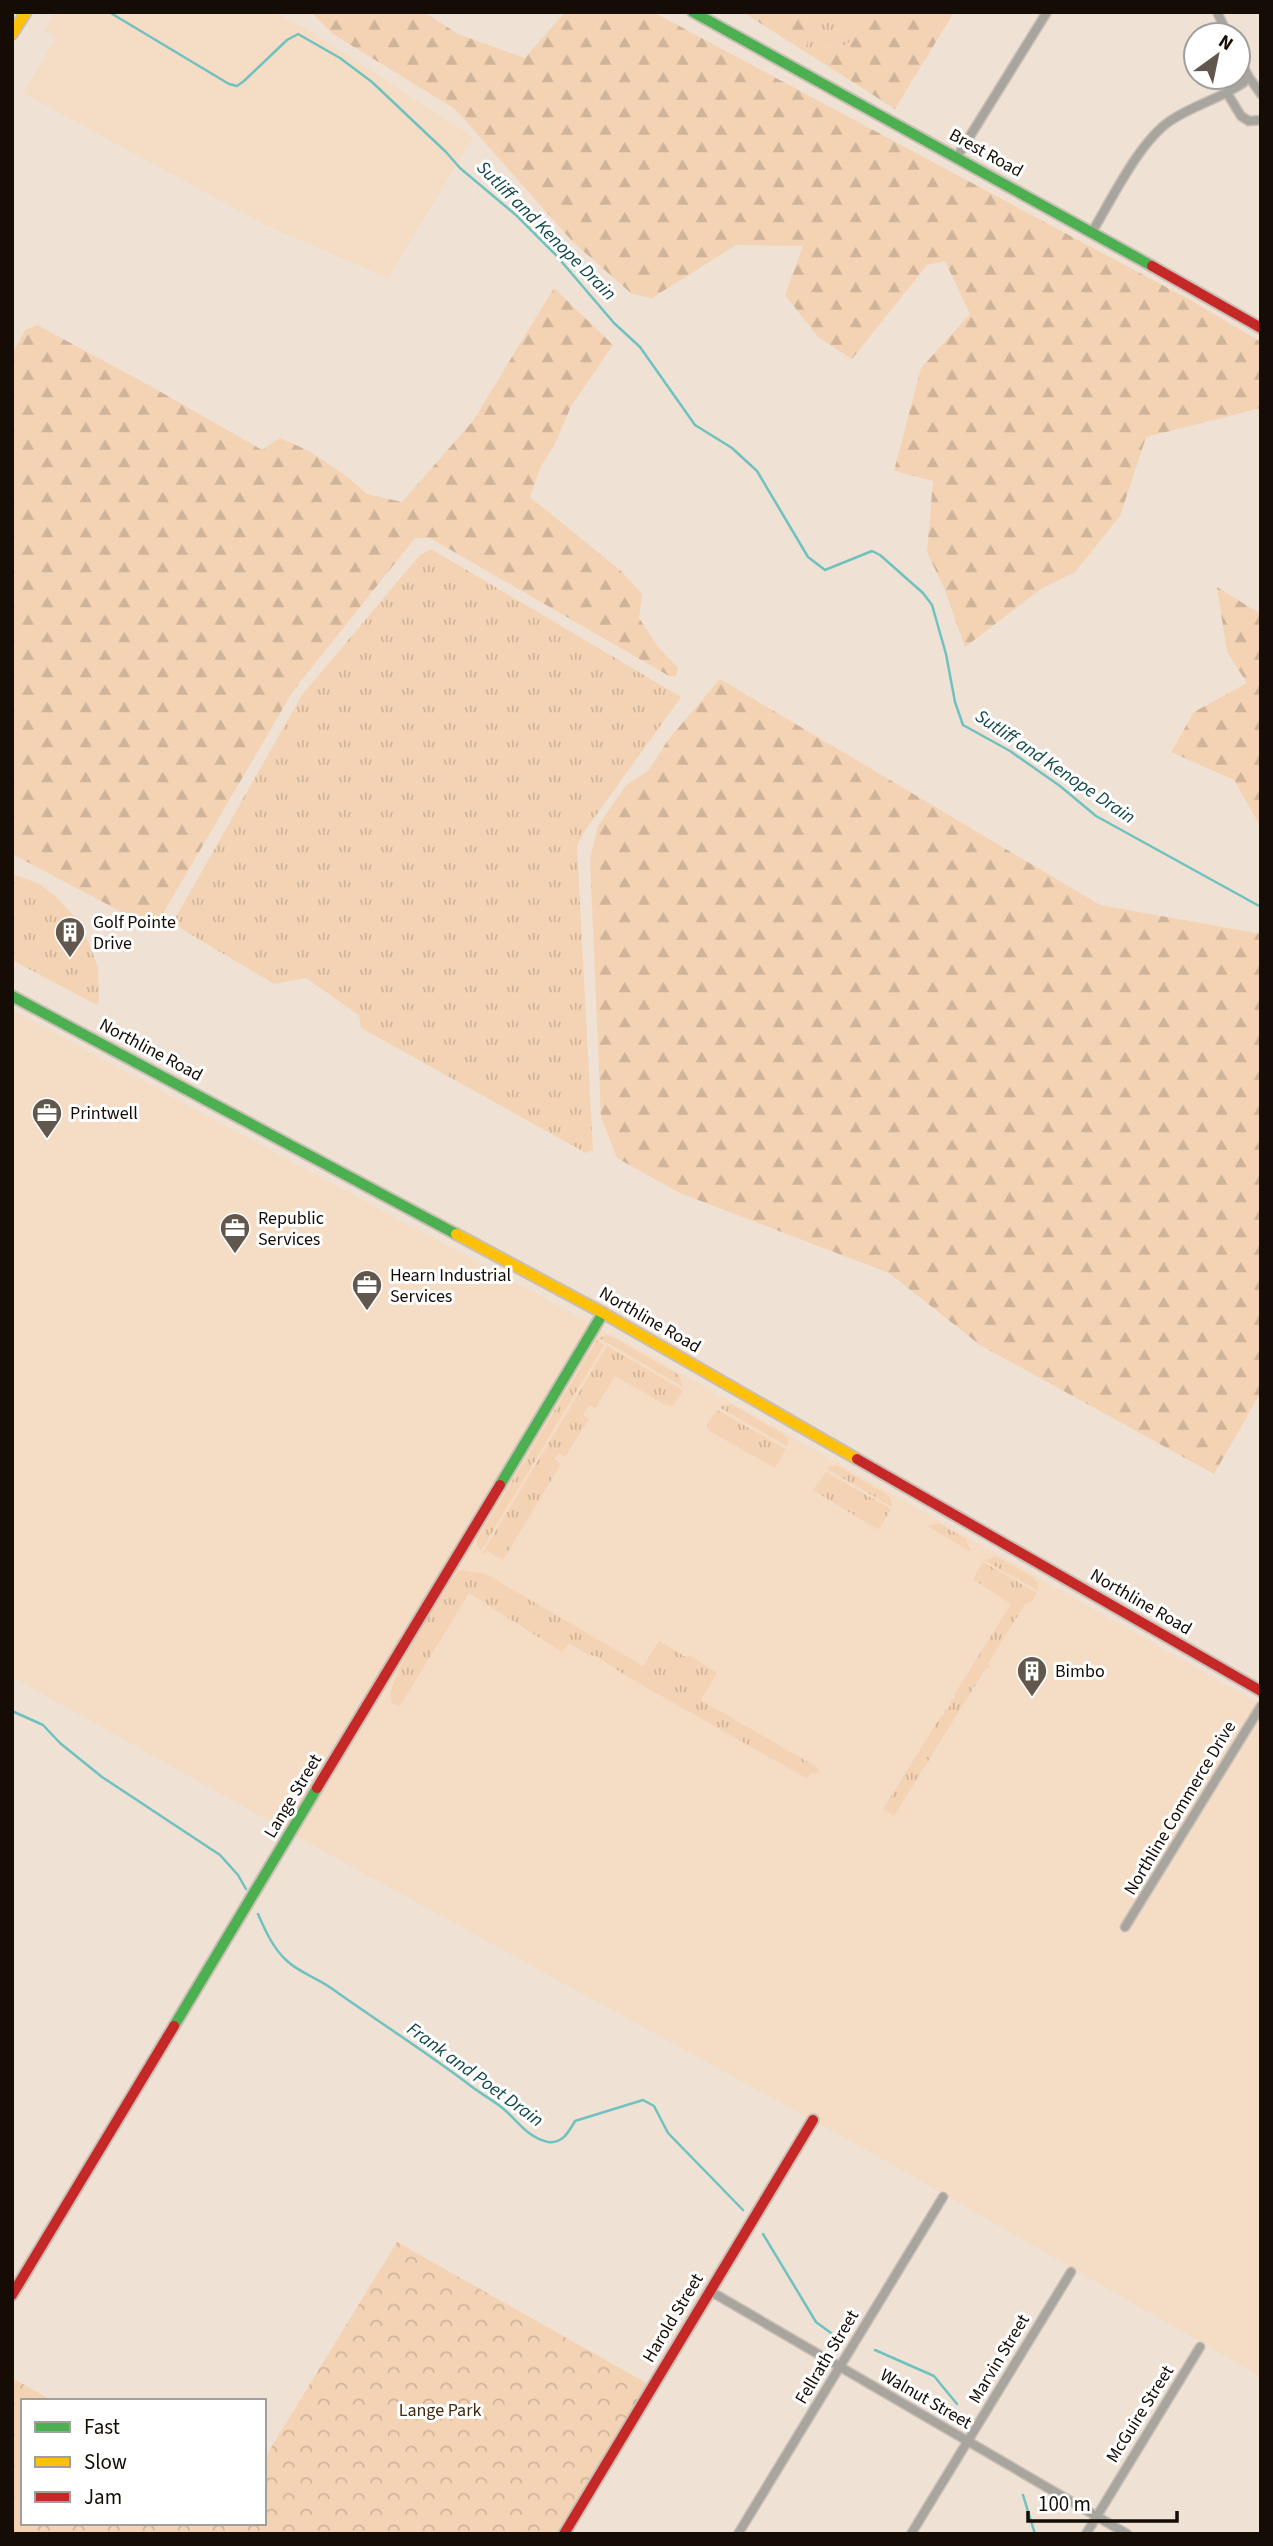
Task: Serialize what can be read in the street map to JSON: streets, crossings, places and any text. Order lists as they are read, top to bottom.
{
  "streets": {
    "street": [
      "Brest Road",
      "Northline Road",
      "Lange Street",
      "Northline Commerce Drive",
      "Harold Street",
      "Fellrath Street",
      "Marvin Street",
      "Walnut Street",
      "McGuire Street"
    ]
  },
  "crossings": [
    ["Northline Road", "Lange Street"],
    ["Harold Street", "Walnut Street"],
    ["Fellrath Street", "Walnut Street"],
    ["Marvin Street", "Walnut Street"],
    ["Walnut Street", "McGuire Street"]
  ],
  "water": ["Sutliff and Kenope Drain", "Frank and Poet Drain"],
  "parks": ["Lange Park"],
  "places": {
    "building": ["Golf Pointe Drive", "Bimbo"],
    "office": ["Printwell", "Republic Services", "Hearn Industrial Services"]
  },
  "legend": ["Fast", "Slow", "Jam"],
  "scale_bar": "100 m",
  "north": "top right"
}
